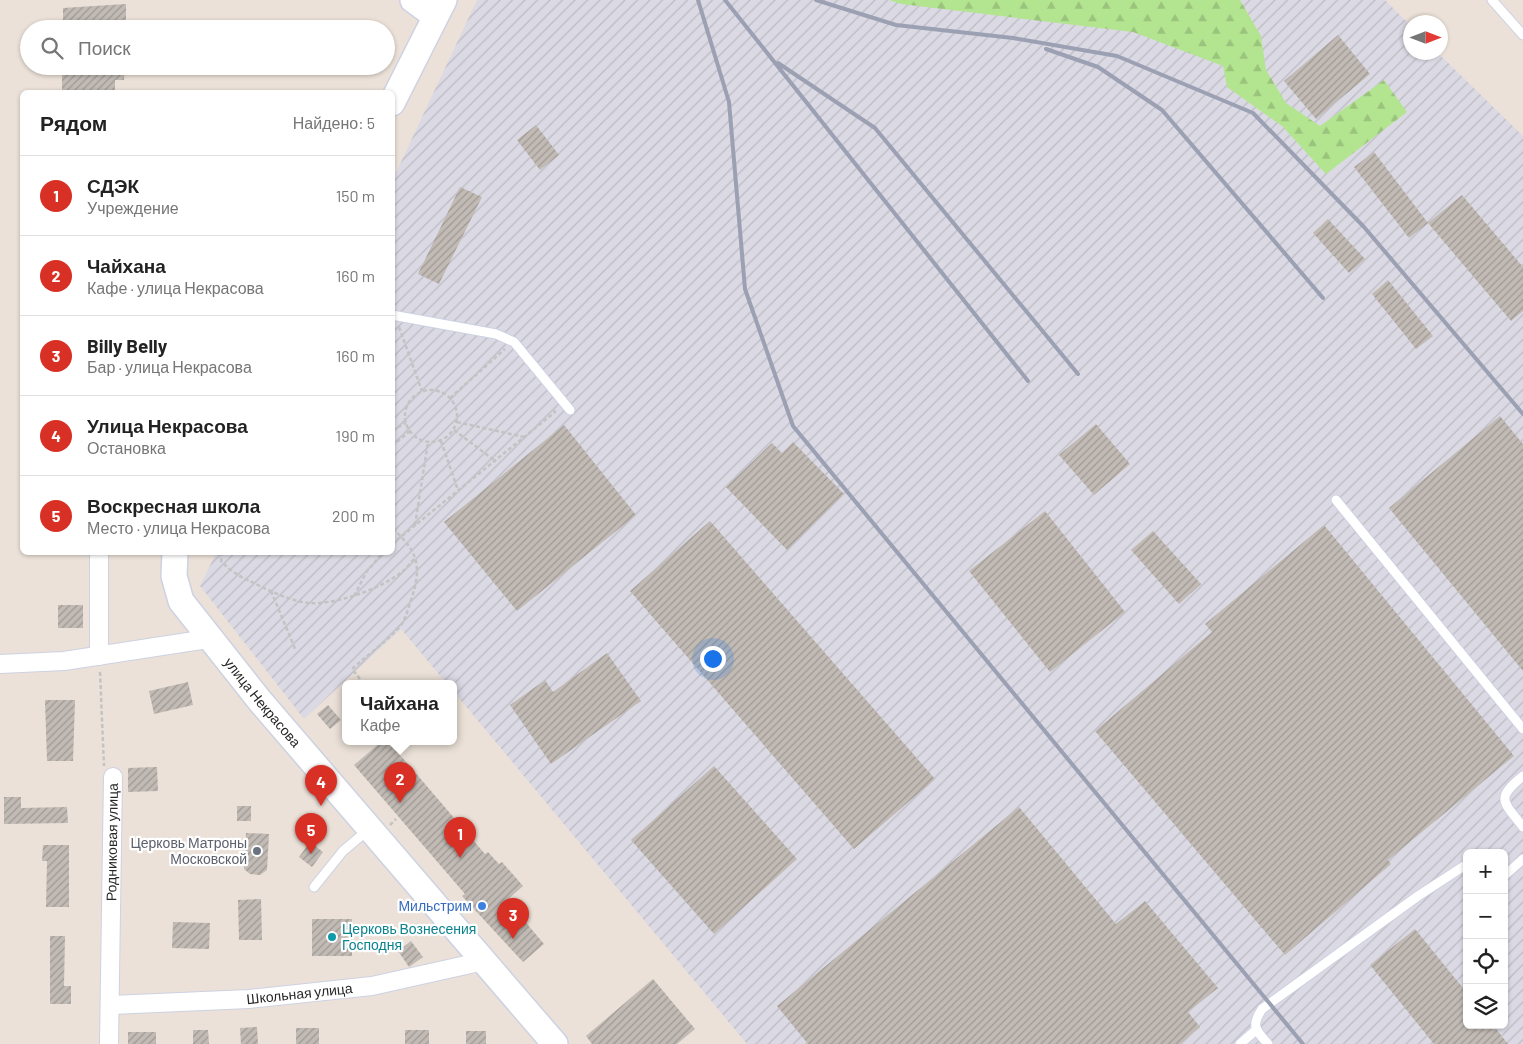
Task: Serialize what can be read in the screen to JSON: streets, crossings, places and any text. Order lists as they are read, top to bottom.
{
  "streets": {
    "street": ["улица Некрасова", "Родниковая улица", "Школьная улица"]
  },
  "crossings": [
    ["улица Некрасова", "Школьная улица"],
    ["Родниковая улица", "Школьная улица"]
  ],
  "places": ["Церковь Матроны Московской", "Мильстрим", "Церковь Вознесения Господня"],
  "north": "right",
  "page": {
    "search": "Поиск",
    "heading": ["Рядом", "Найдено: 5"],
    "list": [
      {
        "mark": "1",
        "name": "СДЭК",
        "note": "Учреждение",
        "value": "150 m"
      },
      {
        "mark": "2",
        "name": "Чайхана",
        "note": "Кафе · улица Некрасова",
        "value": "160 m"
      },
      {
        "mark": "3",
        "name": "Billy Belly",
        "note": "Бар · улица Некрасова",
        "value": "160 m"
      },
      {
        "mark": "4",
        "name": "Улица Некрасова",
        "note": "Остановка",
        "value": "190 m"
      },
      {
        "mark": "5",
        "name": "Воскресная школа",
        "note": "Место · улица Некрасова",
        "value": "200 m"
      }
    ],
    "popup": ["Чайхана", "Кафе"],
    "pins": [
      "2",
      "4",
      "5",
      "1",
      "3"
    ],
    "map_buttons": ["+", "−"]
  }
}
